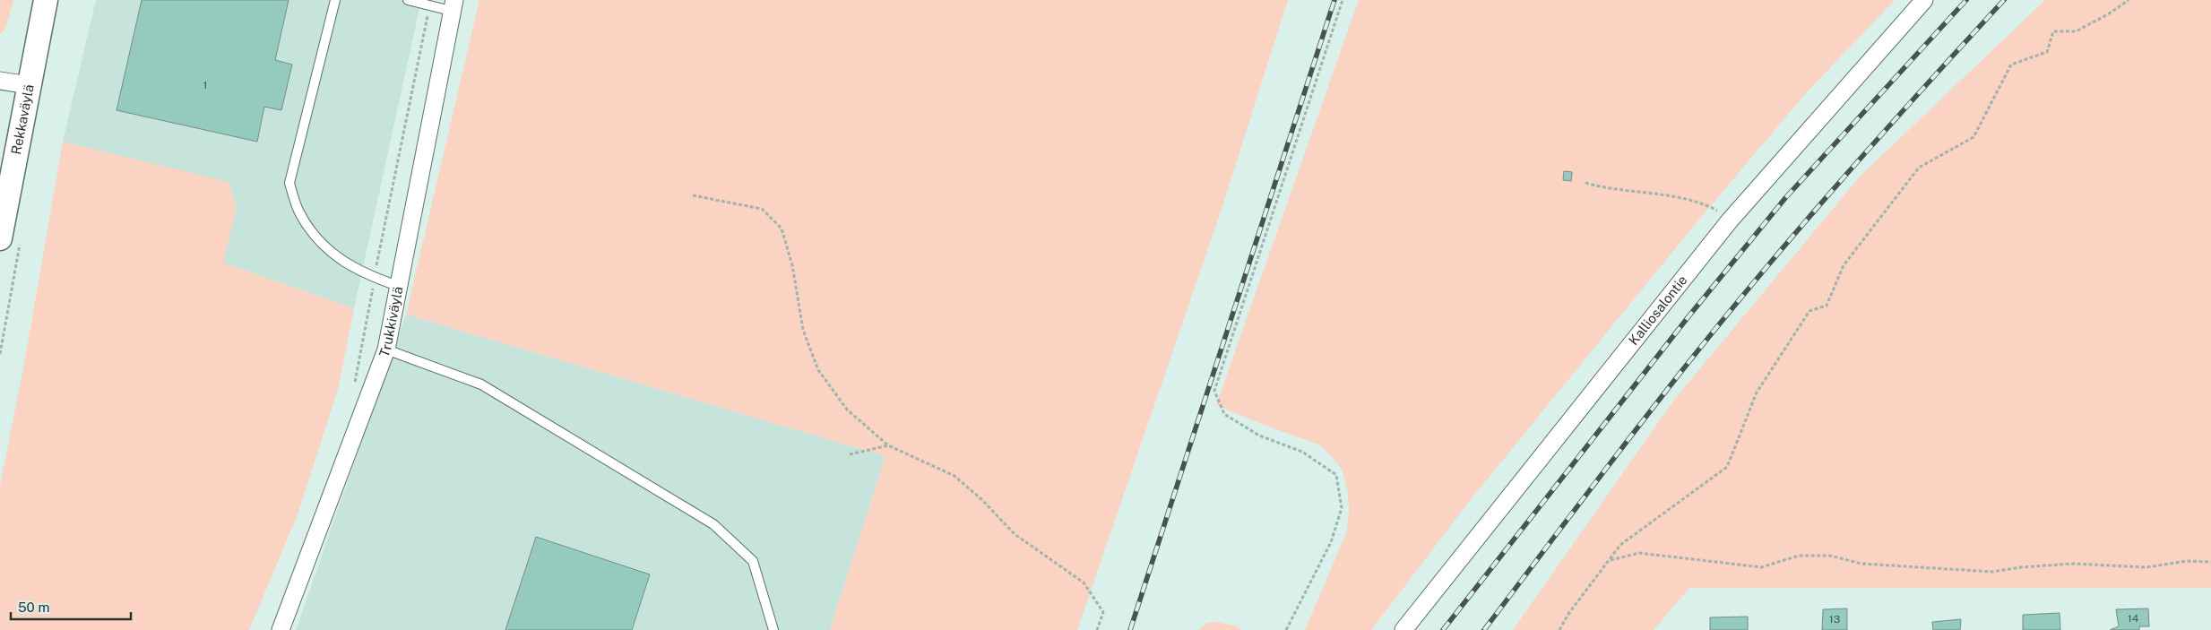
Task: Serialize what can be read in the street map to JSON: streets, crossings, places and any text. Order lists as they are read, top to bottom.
{
  "streets": {
    "street": ["Rekkaväylä", "Kalliosalontie", "Trukkiväylä"]
  },
  "house_numbers": ["1", "14", "13"],
  "scale_bar": "50 m"
}
